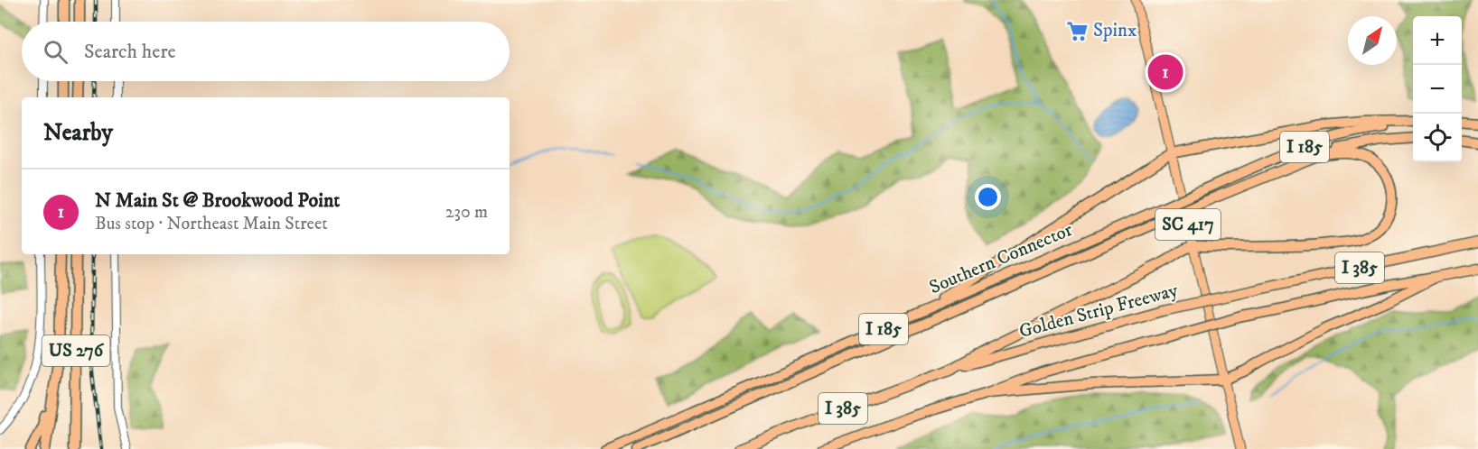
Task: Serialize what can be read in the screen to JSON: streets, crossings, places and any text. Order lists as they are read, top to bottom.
{
  "streets": {
    "highway": [
      "I 185",
      "Southern Connector",
      "I 385",
      "Golden Strip Freeway",
      "US 276"
    ],
    "main road": ["SC 417"]
  },
  "places": {
    "supermarket": ["Spinx"]
  },
  "north": "top right",
  "page": {
    "map_buttons": ["+", "−"],
    "search": "Search here",
    "pins": "1",
    "heading": "Nearby",
    "list": [
      {
        "mark": "1",
        "name": "N Main St @ Brookwood Point",
        "note": "Bus stop · Northeast Main Street",
        "value": "230 m"
      }
    ]
  }
}
